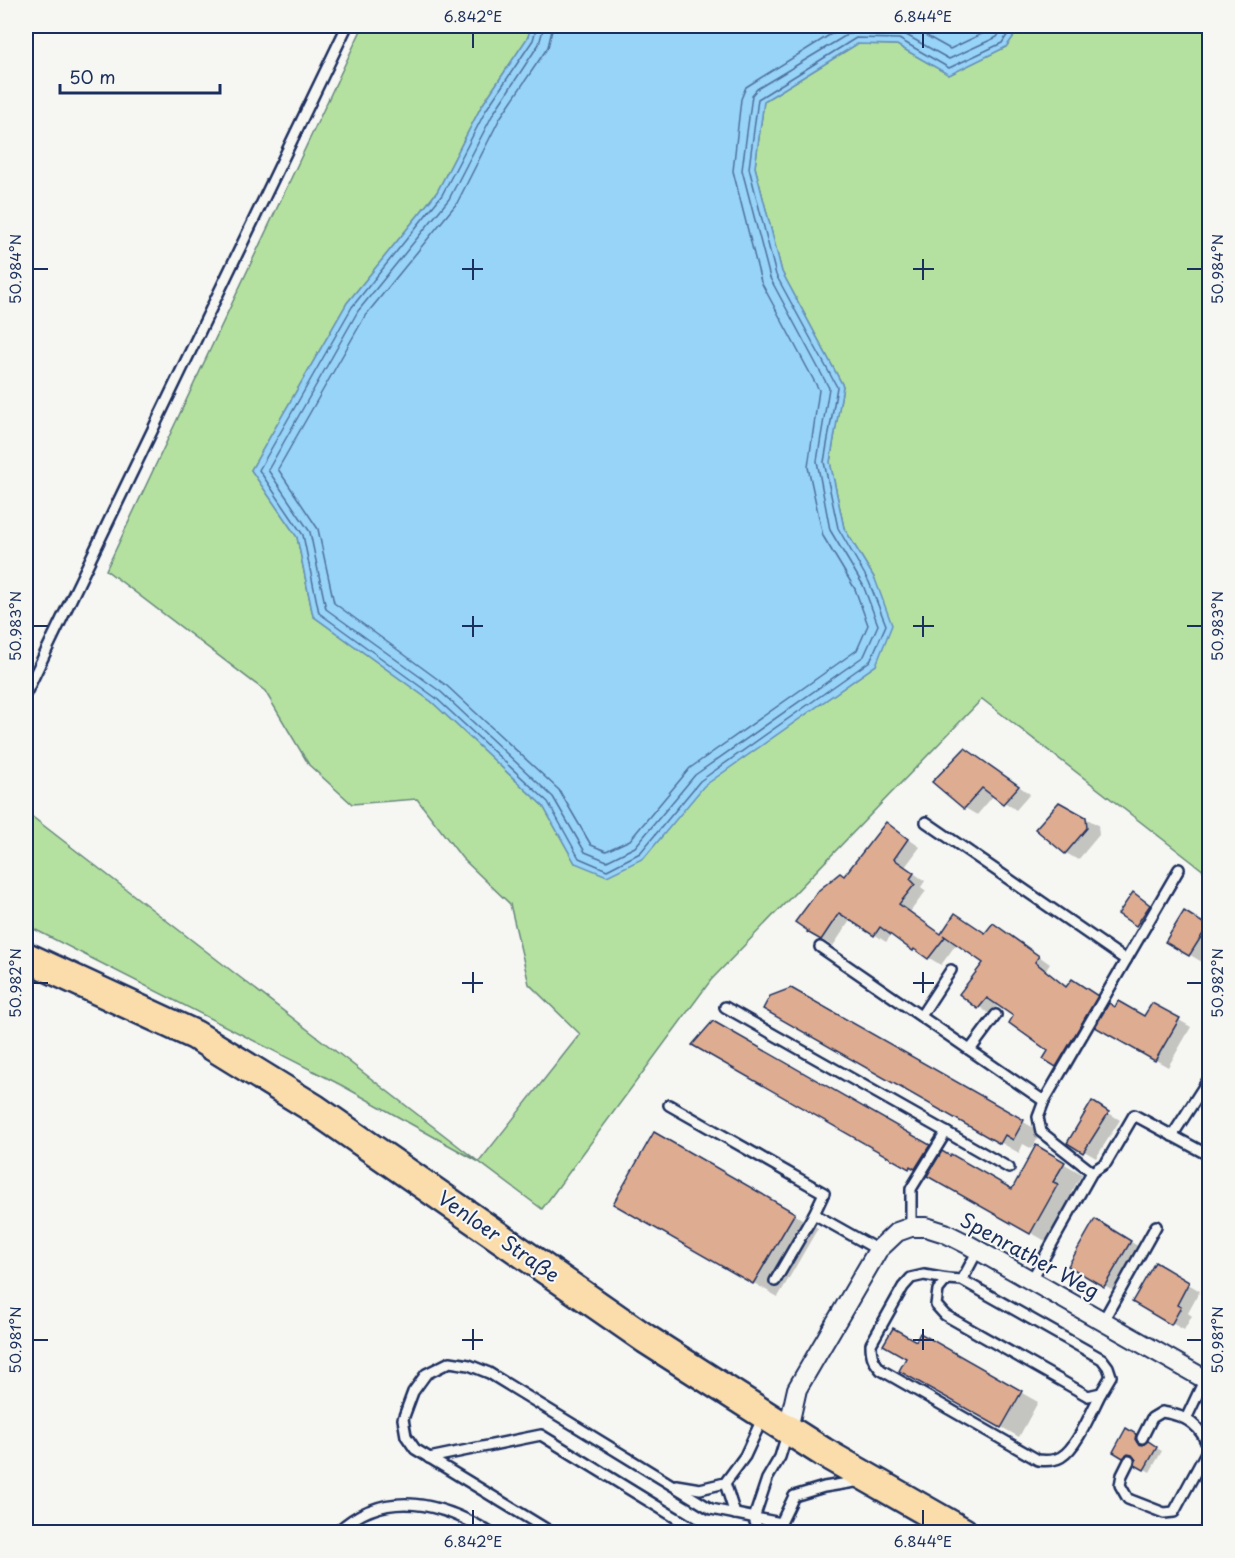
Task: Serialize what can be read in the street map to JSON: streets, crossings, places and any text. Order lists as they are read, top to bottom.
{
  "streets": {
    "main road": ["Venloer Straße"],
    "street": ["Spenrather Weg"]
  },
  "scale_bar": "50 m",
  "coordinates": [
    "6.842°E",
    "6.844°E",
    "50.984°N",
    "50.983°N",
    "50.982°N",
    "50.981°N"
  ]
}
